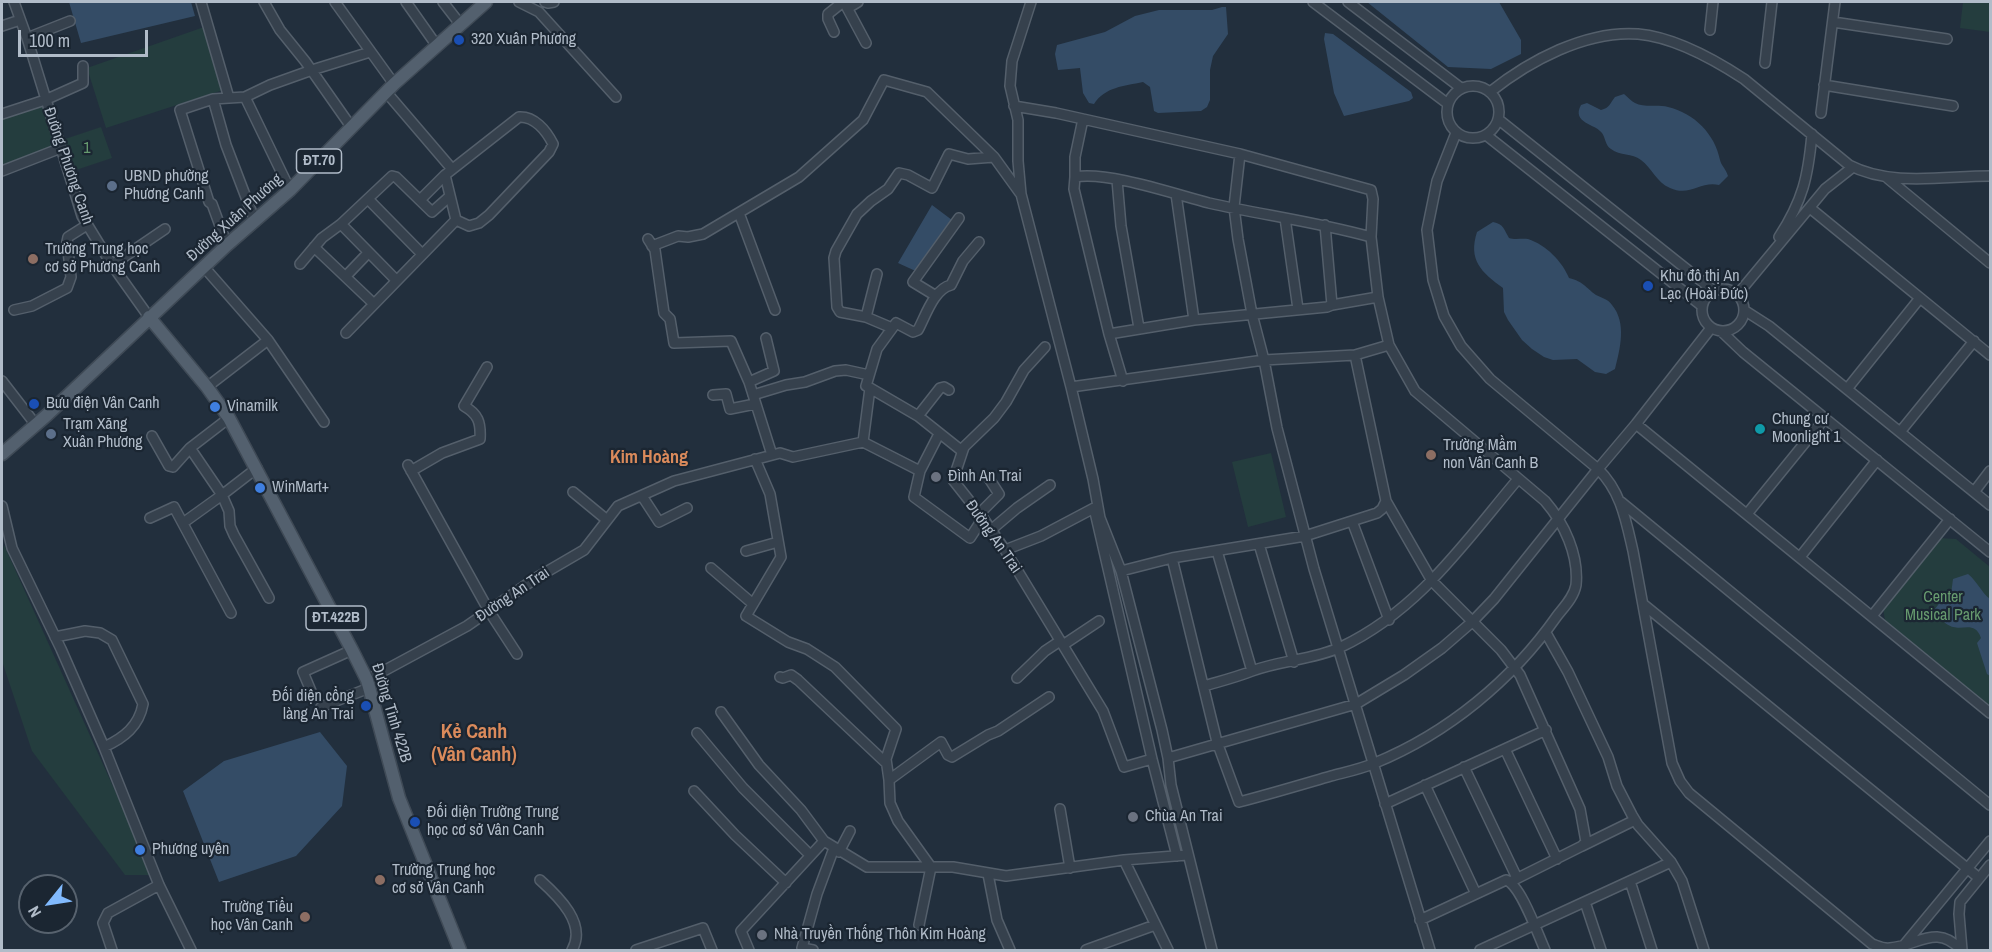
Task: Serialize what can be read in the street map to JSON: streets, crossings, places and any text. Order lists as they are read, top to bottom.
{
  "streets": {
    "main road": [
      "ĐT.70",
      "Đường Xuân Phương",
      "ĐT.422B",
      "Đường Tỉnh 422B"
    ],
    "street": ["Đường Phương Canh", "Đường An Trai"]
  },
  "crossings": [
    ["Đường Phương Canh", "Đường Xuân Phương"],
    ["Đường Phương Canh", "Đường Tỉnh 422B"],
    ["Đường Xuân Phương", "Đường Tỉnh 422B"],
    ["Đường An Trai", "Đường Tỉnh 422B"]
  ],
  "districts": ["Kim Hoàng", "Kẻ Canh (Vân Canh)"],
  "parks": ["1", "Center Musical Park"],
  "places": [
    "320 Xuân Phương",
    "UBND phường Phương Canh",
    "Trường Trung học cơ sở Phương Canh",
    "Khu đô thị An Lạc (Hoài Đức)",
    "Bưu điện Vân Canh",
    "Vinamilk",
    "Chung cư Moonlight 1",
    "Trạm Xăng Xuân Phương",
    "Trường Mầm non Vân Canh B",
    "Đình An Trai",
    "WinMart+",
    "Đối diện cổng làng An Trai",
    "Chùa An Trai",
    "Đối diện Trường Trung học cơ sở Vân Canh",
    "Phương uyên",
    "Trường Trung học cơ sở Vân Canh",
    "Trường Tiểu học Vân Canh",
    "Nhà Truyền Thống Thôn Kim Hoàng"
  ],
  "scale_bar": "100 m",
  "north": "bottom left"
}
